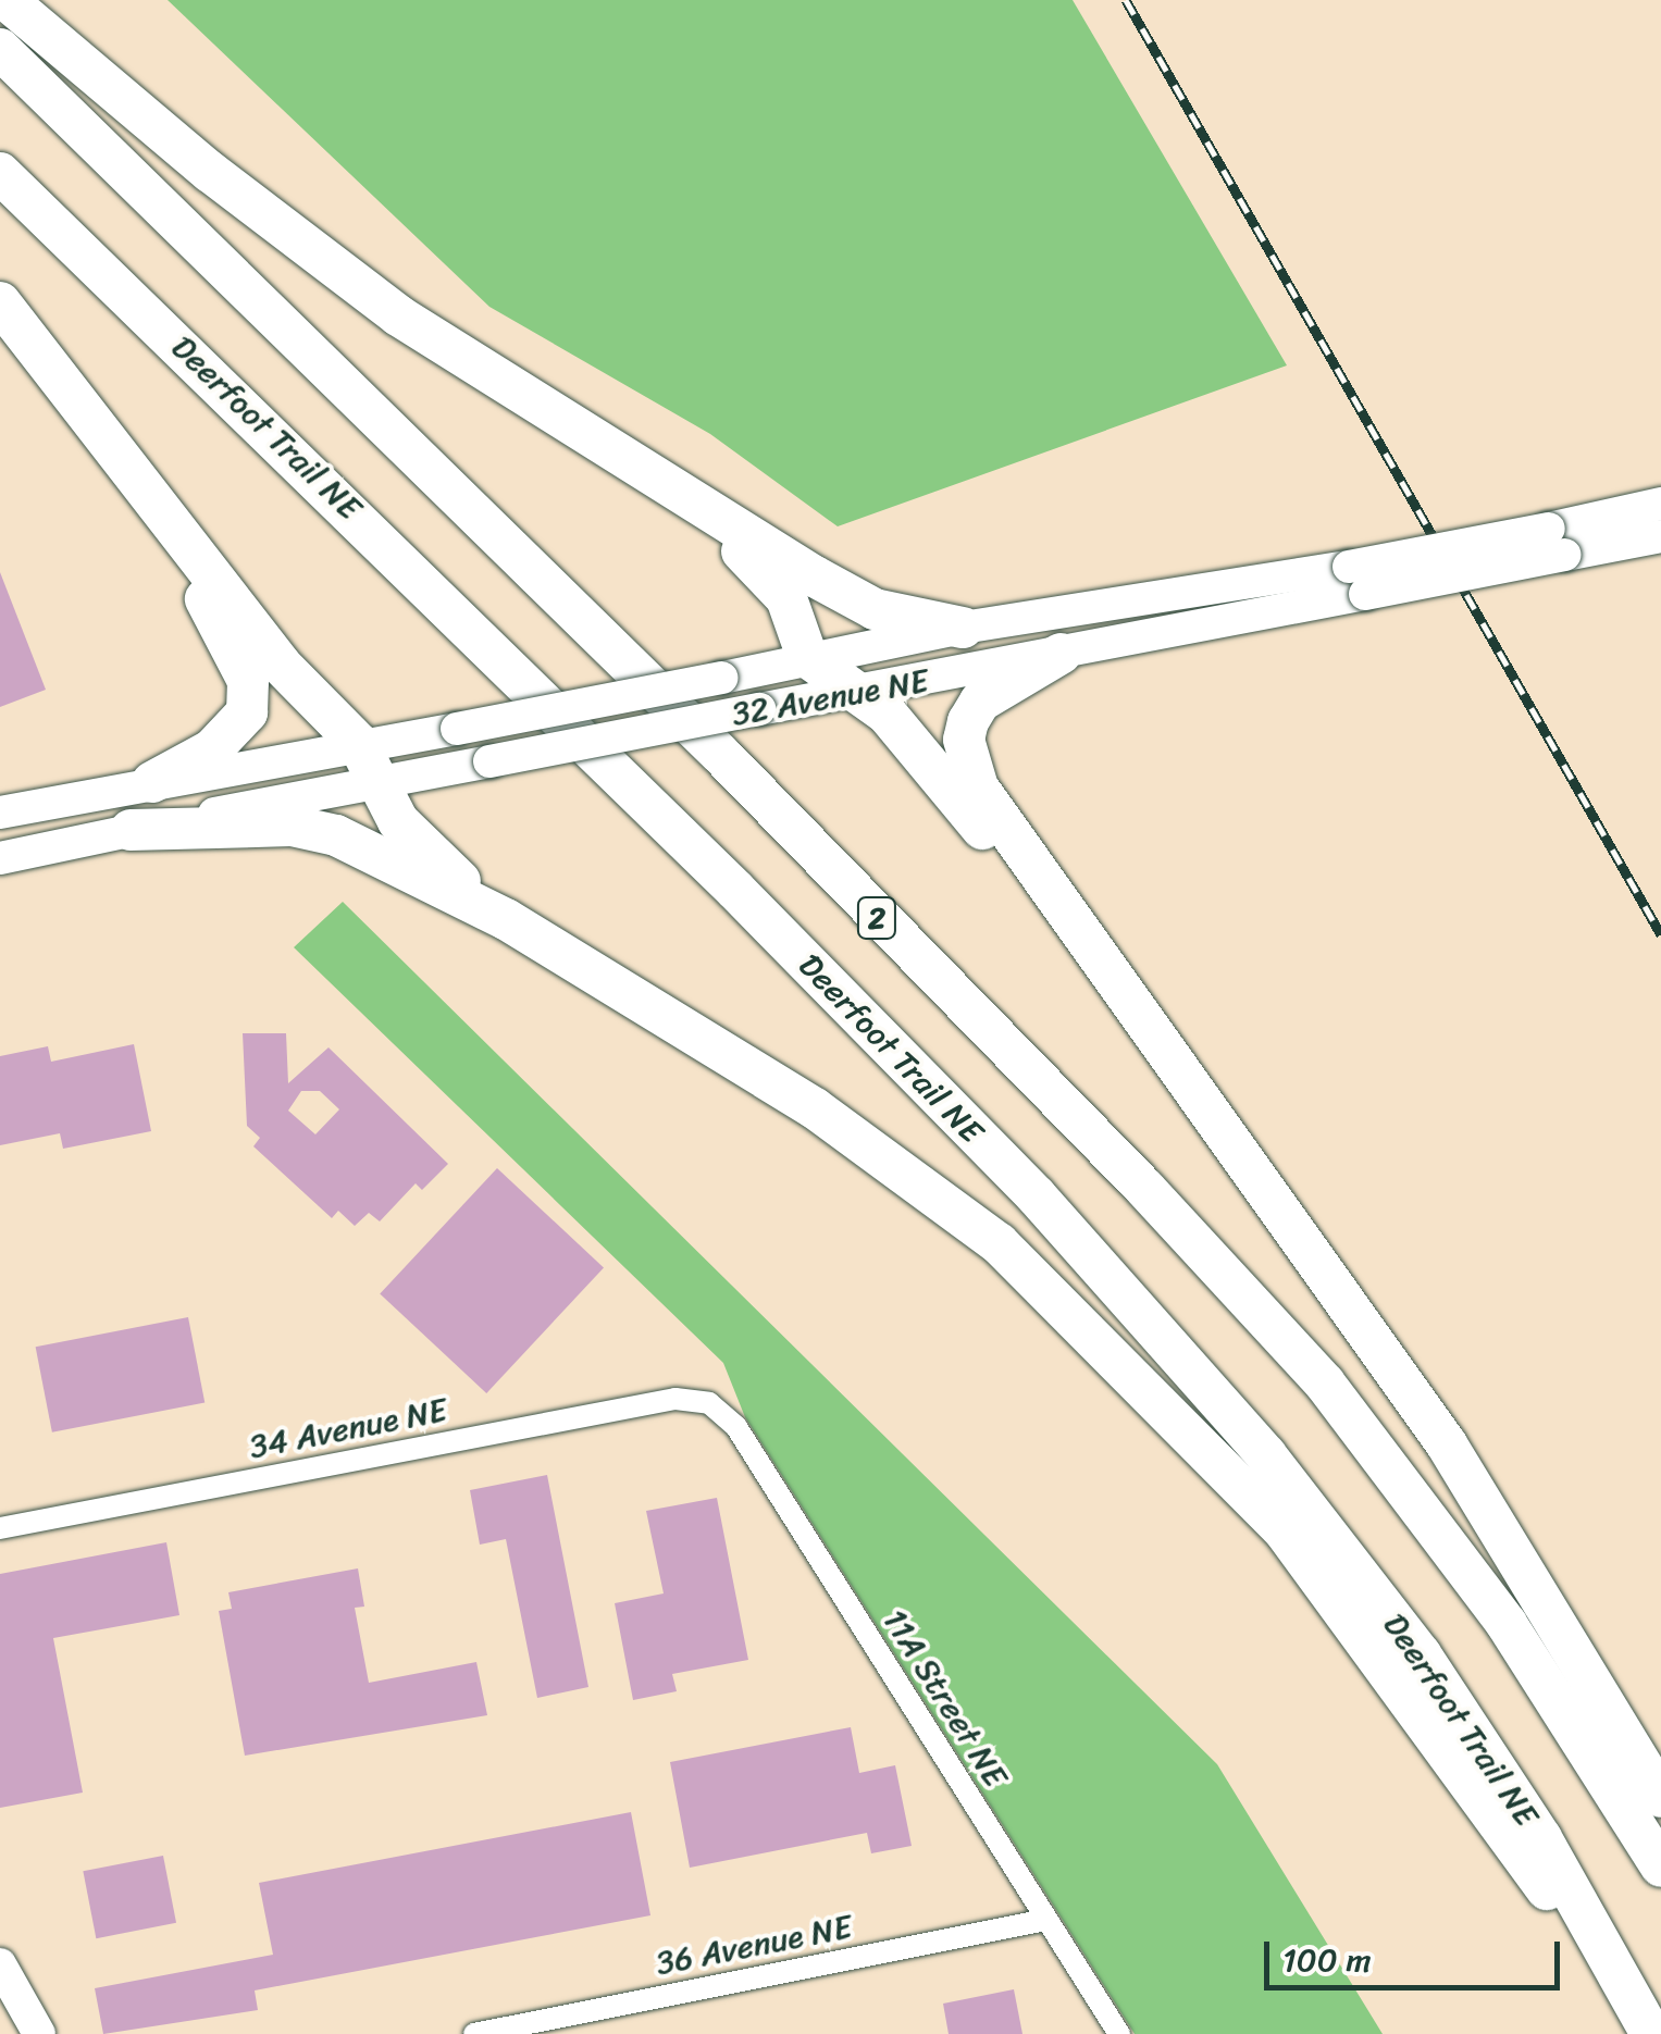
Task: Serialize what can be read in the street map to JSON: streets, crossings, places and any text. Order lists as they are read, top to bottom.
{
  "streets": {
    "highway": ["Deerfoot Trail NE", "2"],
    "main road": ["32 Avenue NE"],
    "street": ["34 Avenue NE", "11A Street NE", "36 Avenue NE"]
  },
  "crossings": [
    ["34 Avenue NE", "11A Street NE"],
    ["11A Street NE", "36 Avenue NE"]
  ],
  "scale_bar": "100 m"
}
